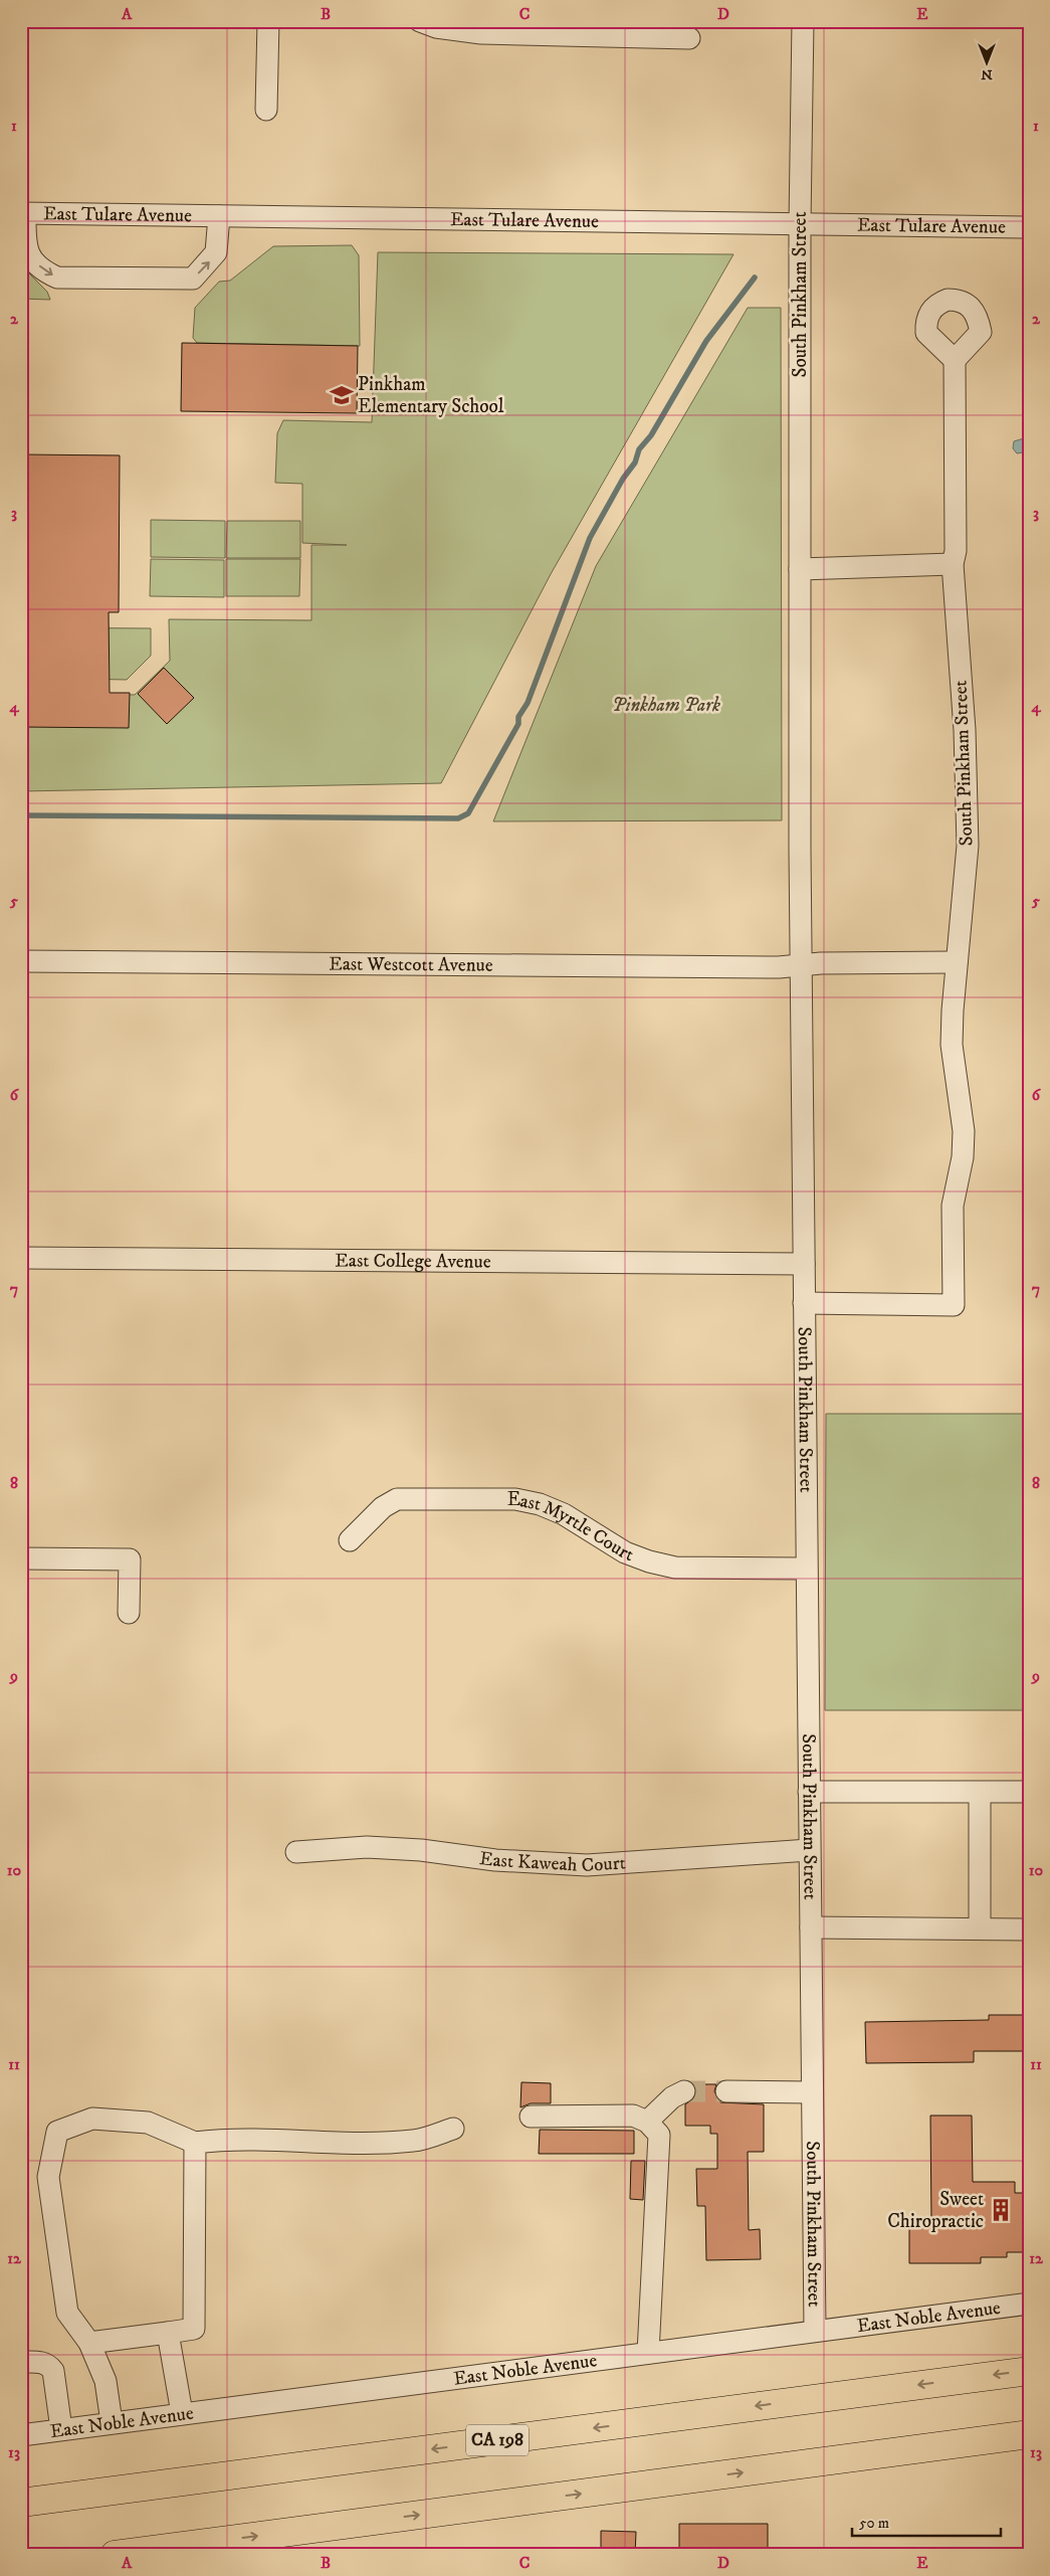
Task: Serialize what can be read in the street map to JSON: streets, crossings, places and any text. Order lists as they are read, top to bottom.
{
  "streets": {
    "highway": ["CA 198"],
    "street": [
      "East Tulare Avenue",
      "South Pinkham Street",
      "East Westcott Avenue",
      "East College Avenue",
      "East Myrtle Court",
      "East Kaweah Court",
      "East Noble Avenue"
    ]
  },
  "crossings": [
    ["East Tulare Avenue", "South Pinkham Street"],
    ["South Pinkham Street", "East Westcott Avenue"],
    ["South Pinkham Street", "East College Avenue"],
    ["South Pinkham Street", "East Myrtle Court"],
    ["South Pinkham Street", "East Kaweah Court"],
    ["South Pinkham Street", "East Noble Avenue"]
  ],
  "parks": ["Pinkham Park"],
  "places": {
    "school or university": ["Pinkham Elementary School"],
    "building": ["Sweet Chiropractic"]
  },
  "scale_bar": "50 m",
  "north": "bottom",
  "grid": {
    "columns": [
      "A",
      "B",
      "C",
      "D",
      "E"
    ],
    "rows": [
      "1",
      "2",
      "3",
      "4",
      "5",
      "6",
      "7",
      "8",
      "9",
      "10",
      "11",
      "12",
      "13"
    ]
  }
}
